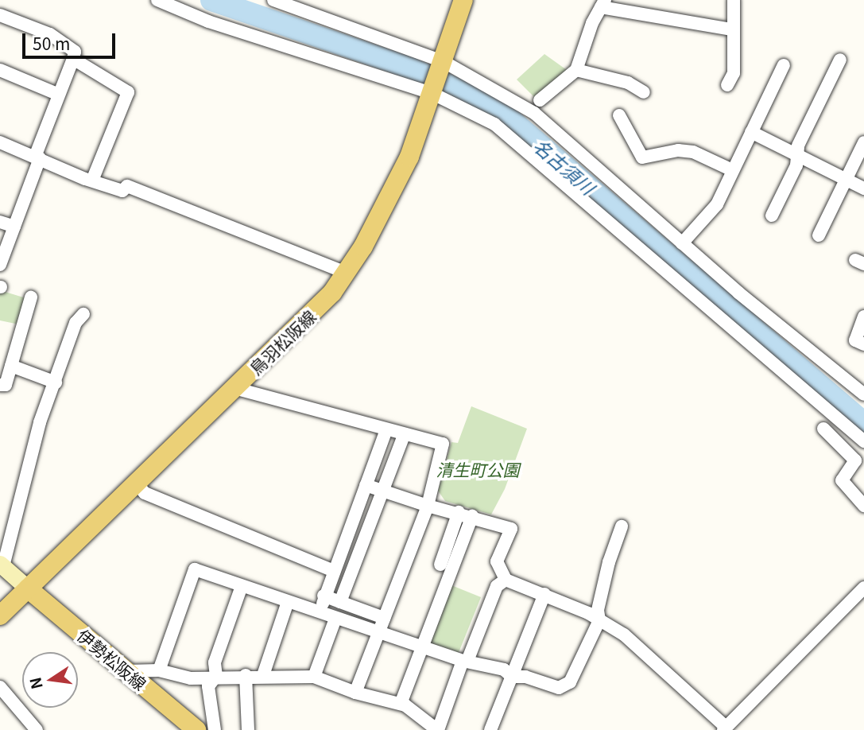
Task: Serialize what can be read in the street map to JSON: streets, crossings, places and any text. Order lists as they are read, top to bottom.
{
  "streets": {
    "main road": ["鳥羽松阪線", "伊勢松阪線"]
  },
  "crossings": [
    ["鳥羽松阪線", "伊勢松阪線"]
  ],
  "water": ["名古須川"],
  "parks": ["清生町公園"],
  "scale_bar": "50 m",
  "north": "left"
}
